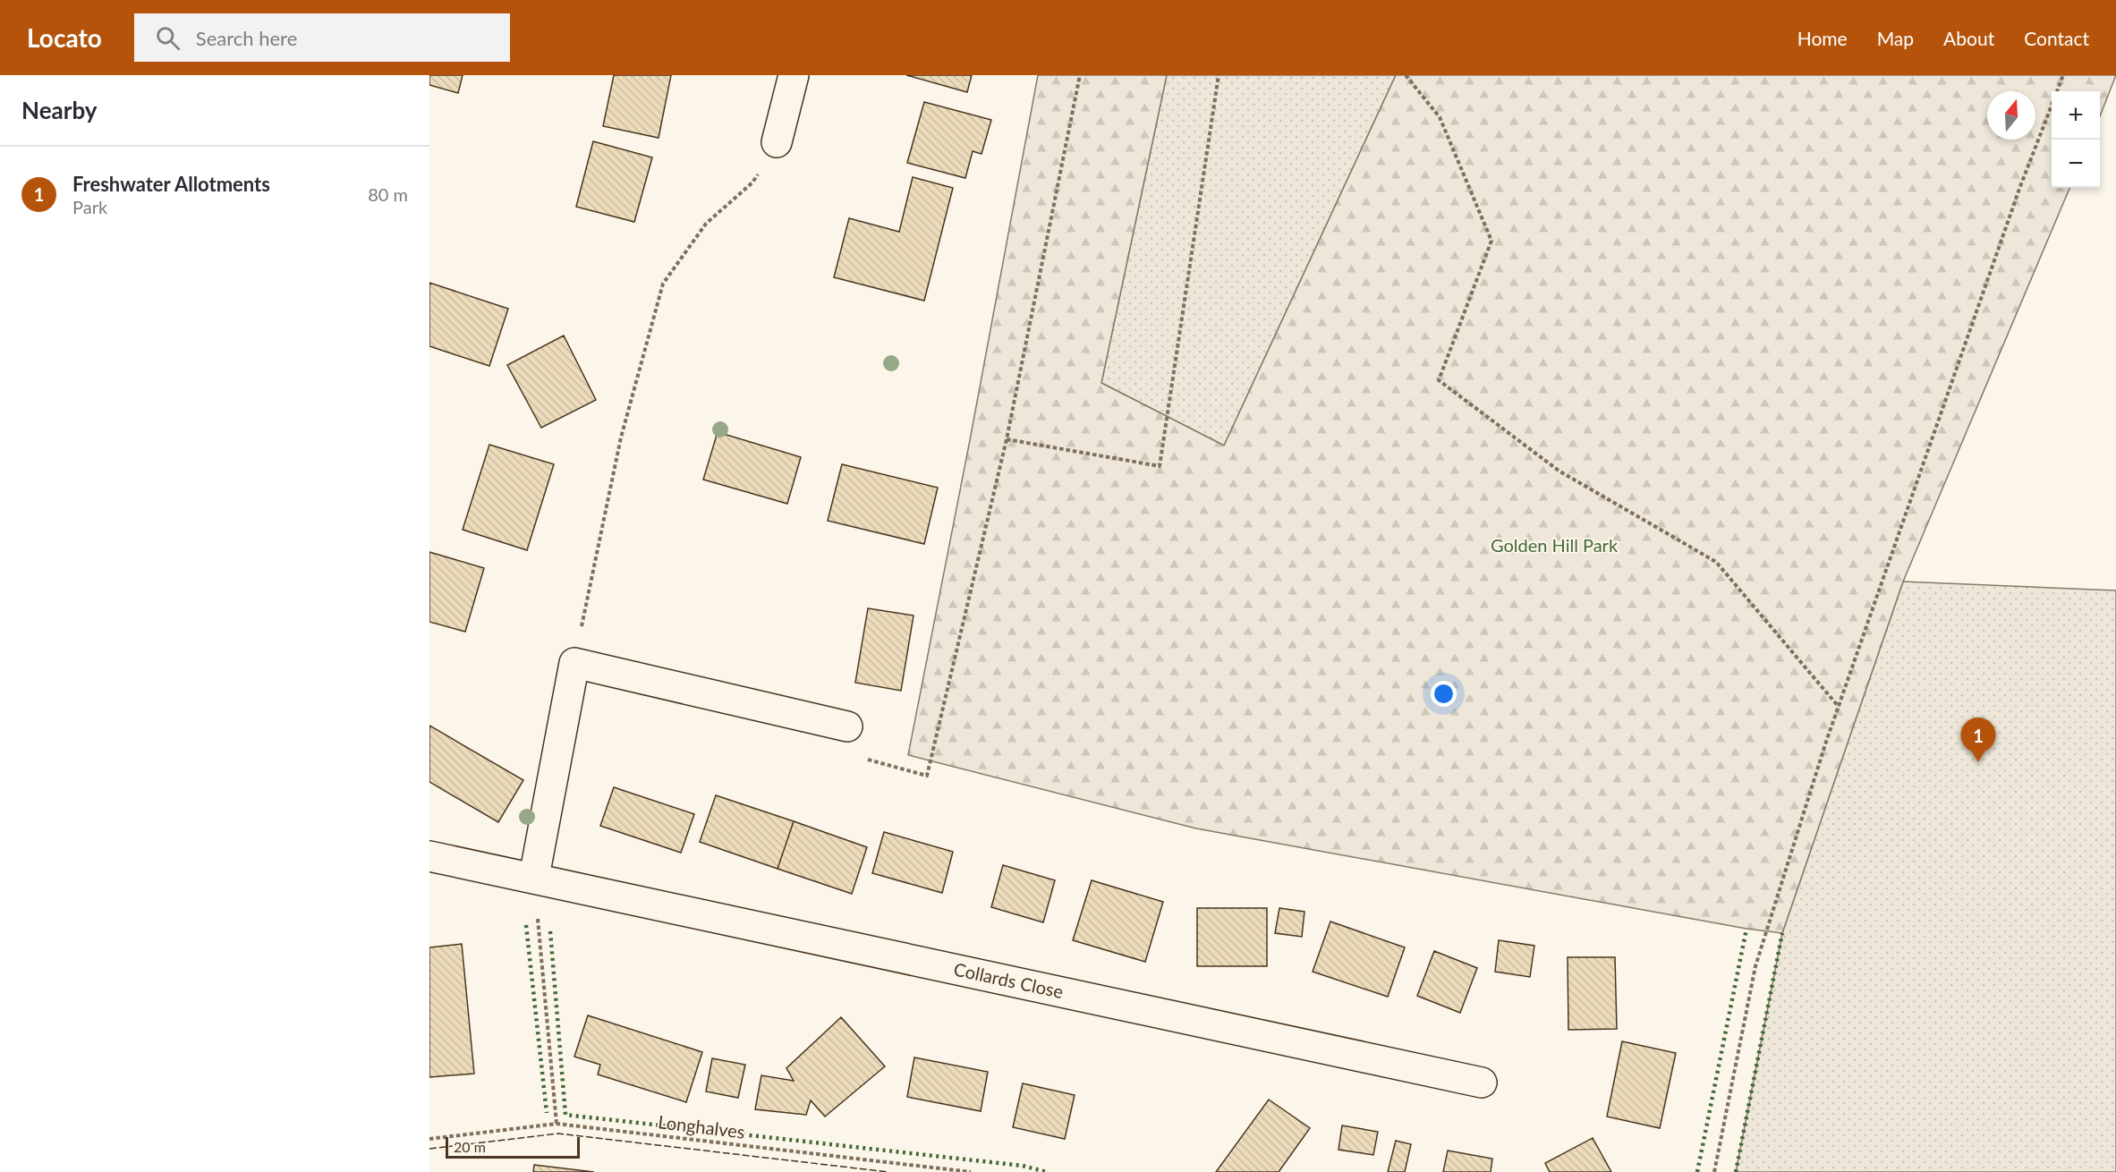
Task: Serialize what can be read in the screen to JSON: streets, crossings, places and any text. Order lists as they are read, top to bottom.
{
  "streets": {
    "street": ["Collards Close"],
    "path": ["Longhalves"]
  },
  "parks": ["Golden Hill Park"],
  "scale_bar": "20 m",
  "north": "top",
  "page": {
    "header": "Locato",
    "search": "Search here",
    "nav": [
      "Home",
      "Map",
      "About",
      "Contact"
    ],
    "heading": "Nearby",
    "map_buttons": ["+", "−"],
    "list": [
      {
        "mark": "1",
        "name": "Freshwater Allotments",
        "note": "Park",
        "value": "80 m"
      }
    ],
    "pins": "1",
    "scale": "20 m"
  }
}
